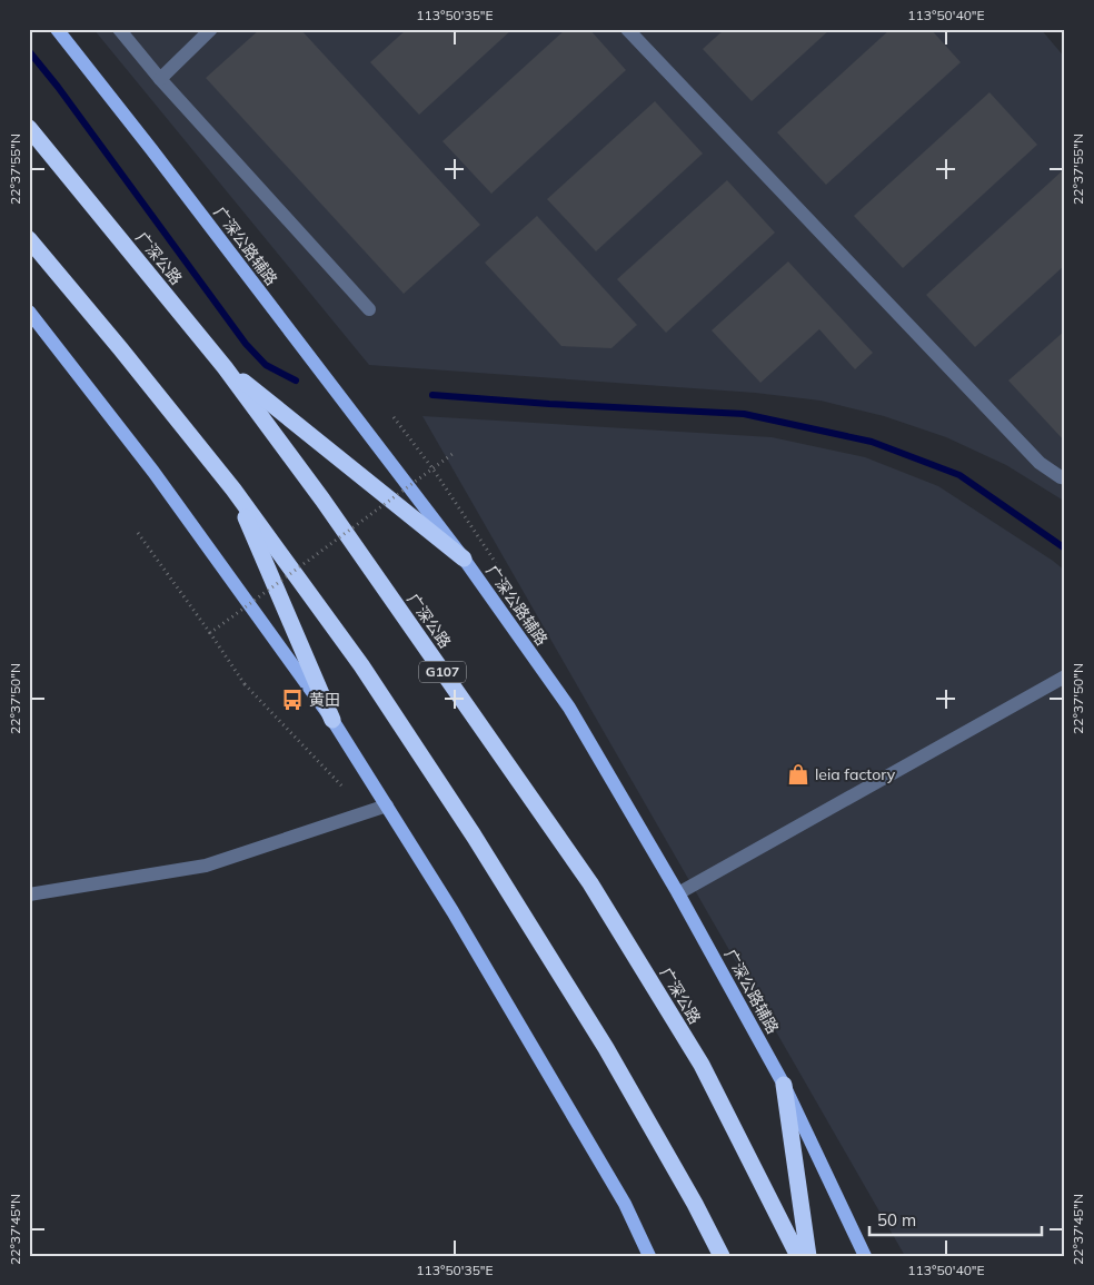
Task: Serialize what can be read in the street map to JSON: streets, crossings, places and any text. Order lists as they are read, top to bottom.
{
  "streets": {
    "highway": ["广深公路", "G107"],
    "main road": ["广深公路辅路"]
  },
  "places": {
    "bus stop": ["黄田"],
    "shop": ["leia factory"]
  },
  "scale_bar": "50 m",
  "coordinates": [
    "113°50'35\"E",
    "113°50'40\"E",
    "22°37'55\"N",
    "22°37'50\"N",
    "22°37'45\"N"
  ]
}
